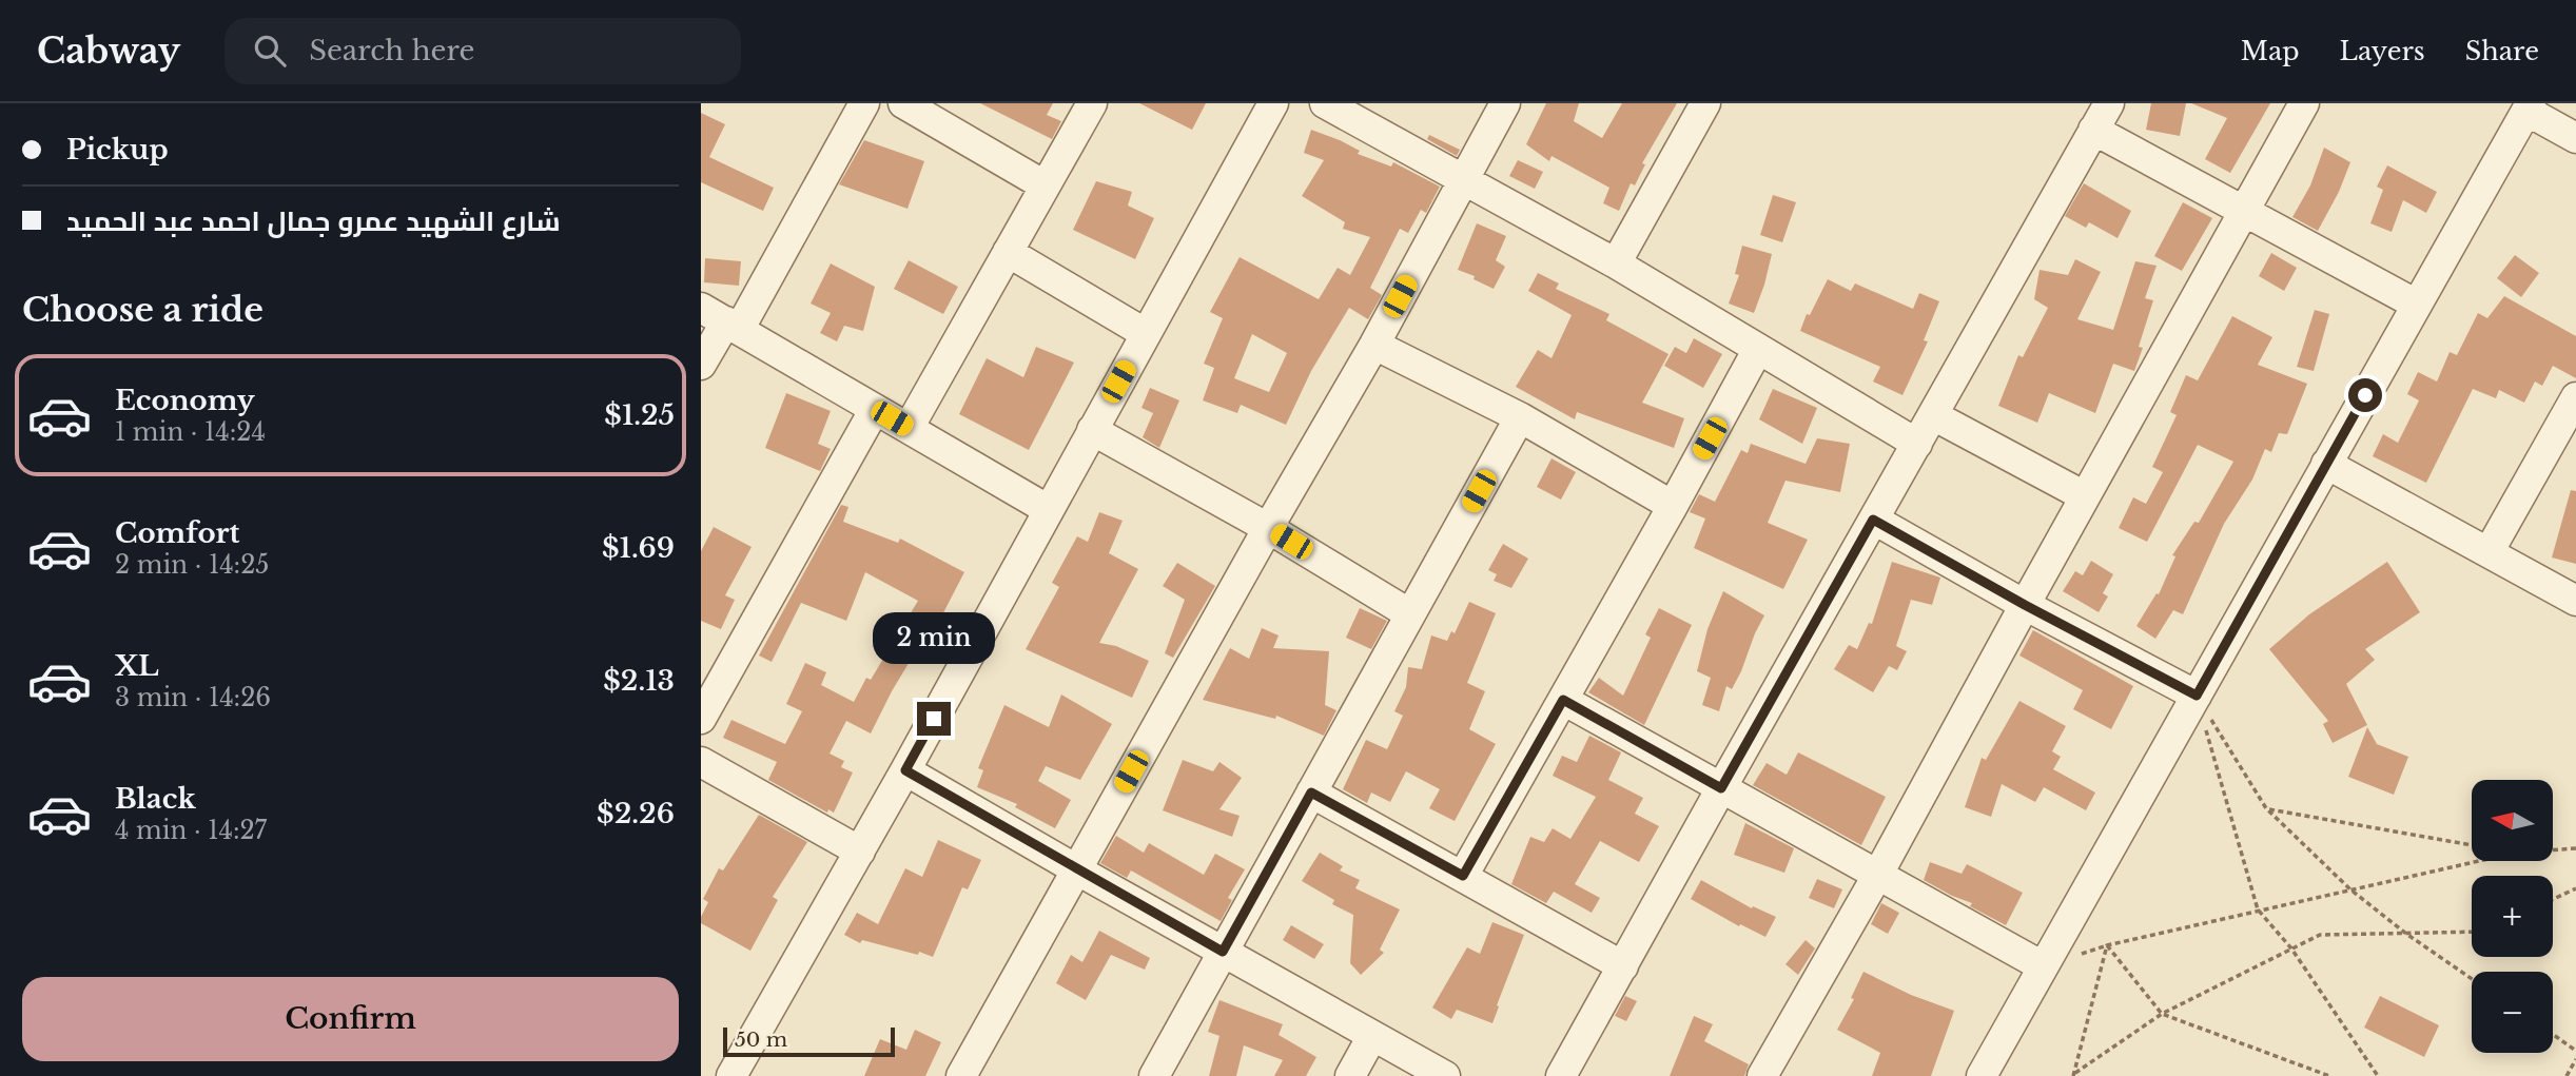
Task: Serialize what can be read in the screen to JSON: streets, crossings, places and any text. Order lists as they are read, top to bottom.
{
  "scale_bar": "50 m",
  "north": "left",
  "page": {
    "header": "Cabway",
    "search": "Search here",
    "nav": ["Map", "Layers", "Share"],
    "banner": ["Pickup", "شارع الشهيد عمرو جمال احمد عبد الحميد"],
    "heading": "Choose a ride",
    "list": [
      {
        "name": "Economy",
        "note": "1 min · 14:24",
        "value": "$1.25"
      },
      {
        "name": "Comfort",
        "note": "2 min · 14:25",
        "value": "$1.69"
      },
      {
        "name": "XL",
        "note": "3 min · 14:26",
        "value": "$2.13"
      },
      {
        "name": "Black",
        "note": "4 min · 14:27",
        "value": "$2.26"
      }
    ],
    "bubble": "2 min",
    "map_buttons": ["+", "−"],
    "buttons": "Confirm",
    "scale": "50 m"
  }
}
